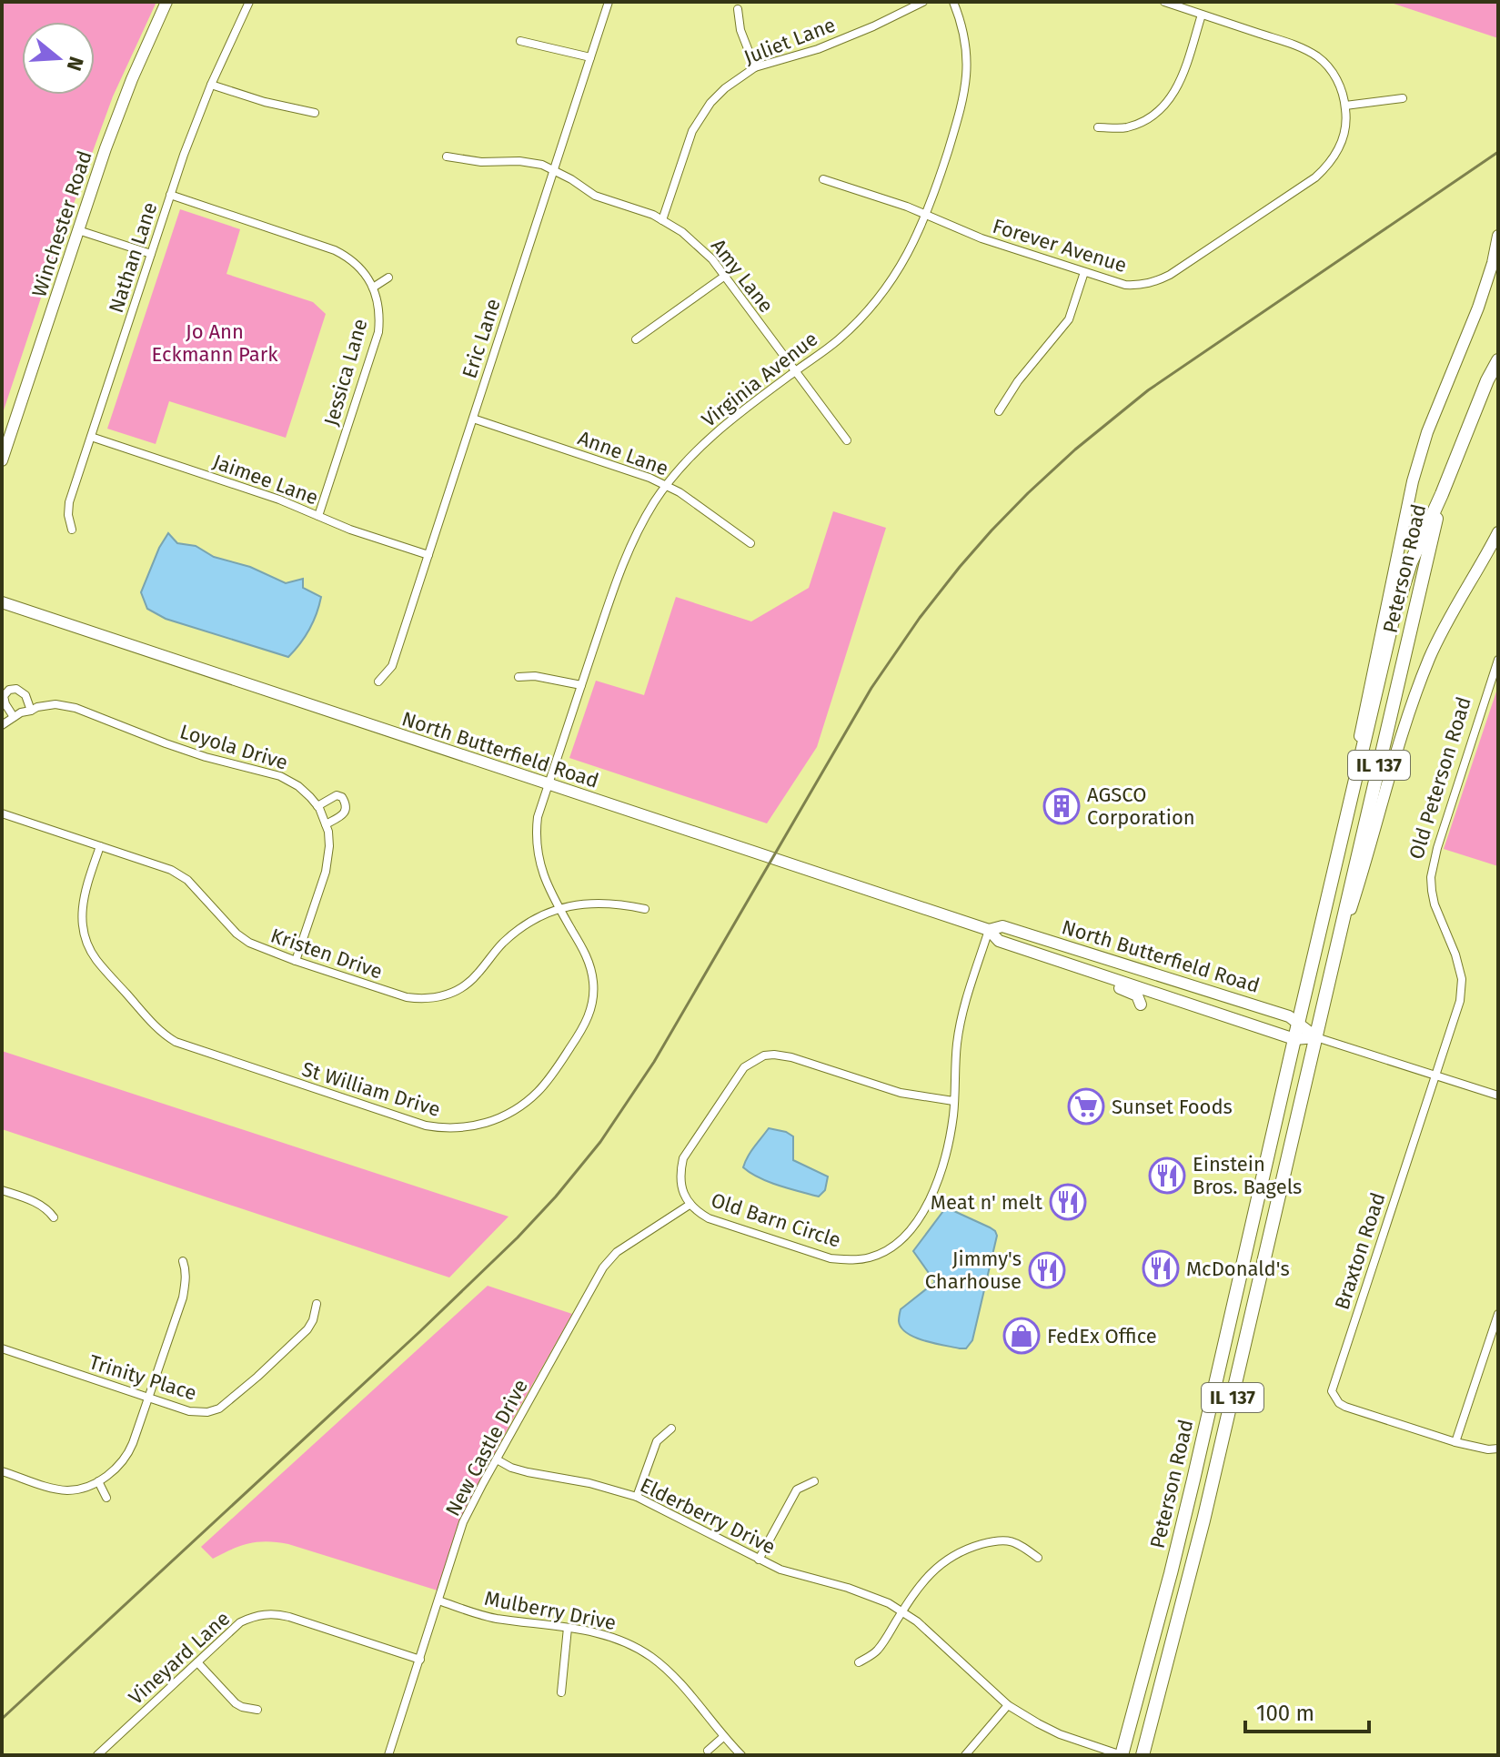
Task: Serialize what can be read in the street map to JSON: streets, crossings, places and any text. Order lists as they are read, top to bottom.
{
  "streets": {
    "main road": [
      "Winchester Road",
      "Peterson Road",
      "North Butterfield Road",
      "IL 137"
    ],
    "street": [
      "Juliet Lane",
      "Forever Avenue",
      "Nathan Lane",
      "Amy Lane",
      "Eric Lane",
      "Jessica Lane",
      "Virginia Avenue",
      "Anne Lane",
      "Jaimee Lane",
      "Loyola Drive",
      "Old Peterson Road",
      "Kristen Drive",
      "St William Drive",
      "Old Barn Circle",
      "Braxton Road",
      "Trinity Place",
      "New Castle Drive",
      "Elderberry Drive",
      "Mulberry Drive",
      "Vineyard Lane"
    ]
  },
  "crossings": [
    ["Juliet Lane", "Amy Lane"],
    ["Forever Avenue", "Virginia Avenue"],
    ["Nathan Lane", "Jessica Lane"],
    ["Nathan Lane", "Jaimee Lane"],
    ["Amy Lane", "Eric Lane"],
    ["Amy Lane", "Virginia Avenue"],
    ["Eric Lane", "Anne Lane"],
    ["Eric Lane", "Jaimee Lane"],
    ["Jessica Lane", "Jaimee Lane"],
    ["Virginia Avenue", "Anne Lane"],
    ["Virginia Avenue", "North Butterfield Road"],
    ["Virginia Avenue", "St William Drive"],
    ["Peterson Road", "North Butterfield Road"],
    ["Peterson Road", "IL 137"],
    ["Loyola Drive", "Kristen Drive"],
    ["North Butterfield Road", "Old Peterson Road"],
    ["North Butterfield Road", "St William Drive"],
    ["North Butterfield Road", "Old Barn Circle"],
    ["North Butterfield Road", "Braxton Road"],
    ["Old Peterson Road", "Braxton Road"],
    ["Kristen Drive", "St William Drive"],
    ["Old Barn Circle", "New Castle Drive"],
    ["New Castle Drive", "Elderberry Drive"],
    ["New Castle Drive", "Mulberry Drive"],
    ["New Castle Drive", "Vineyard Lane"]
  ],
  "parks": ["Jo Ann Eckmann Park"],
  "places": {
    "building": ["AGSCO Corporation"],
    "supermarket": ["Sunset Foods"],
    "restaurant": [
      "Einstein Bros. Bagels",
      "Meat n' melt",
      "McDonald's",
      "Jimmy's Charhouse"
    ],
    "shop": ["FedEx Office"]
  },
  "scale_bar": "100 m",
  "north": "right"
}
